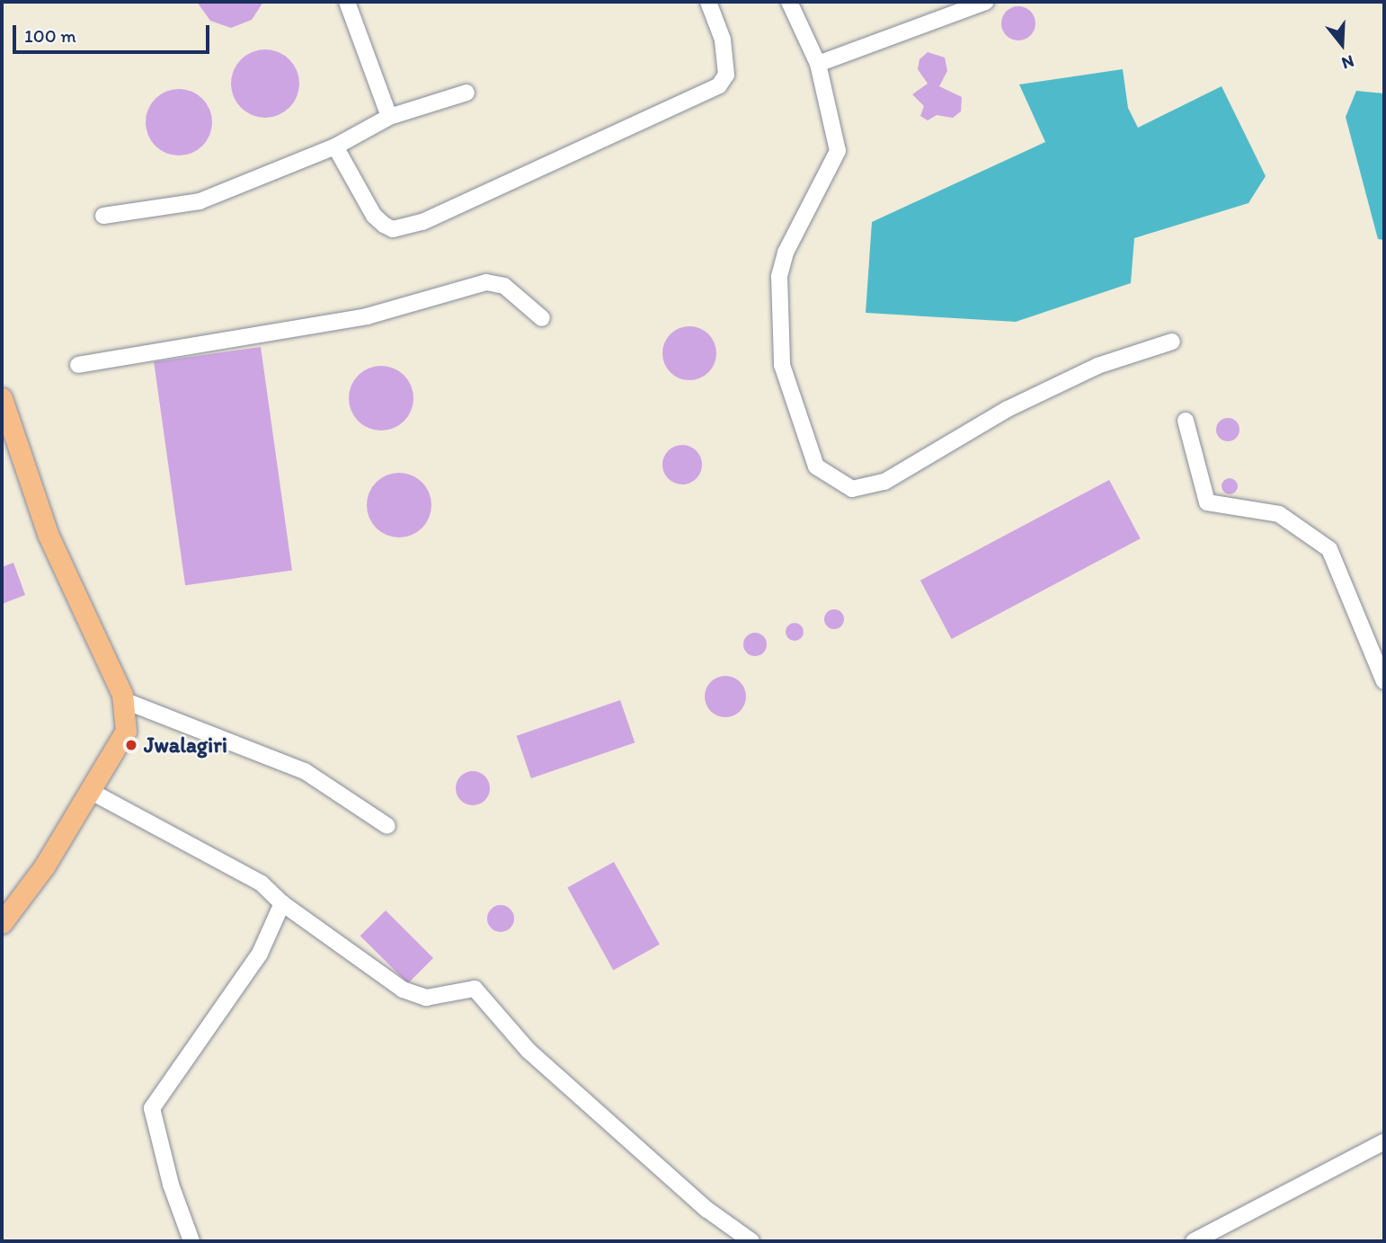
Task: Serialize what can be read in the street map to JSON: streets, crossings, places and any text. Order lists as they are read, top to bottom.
{
  "places": ["Jwalagiri"],
  "scale_bar": "100 m",
  "north": "bottom"
}
